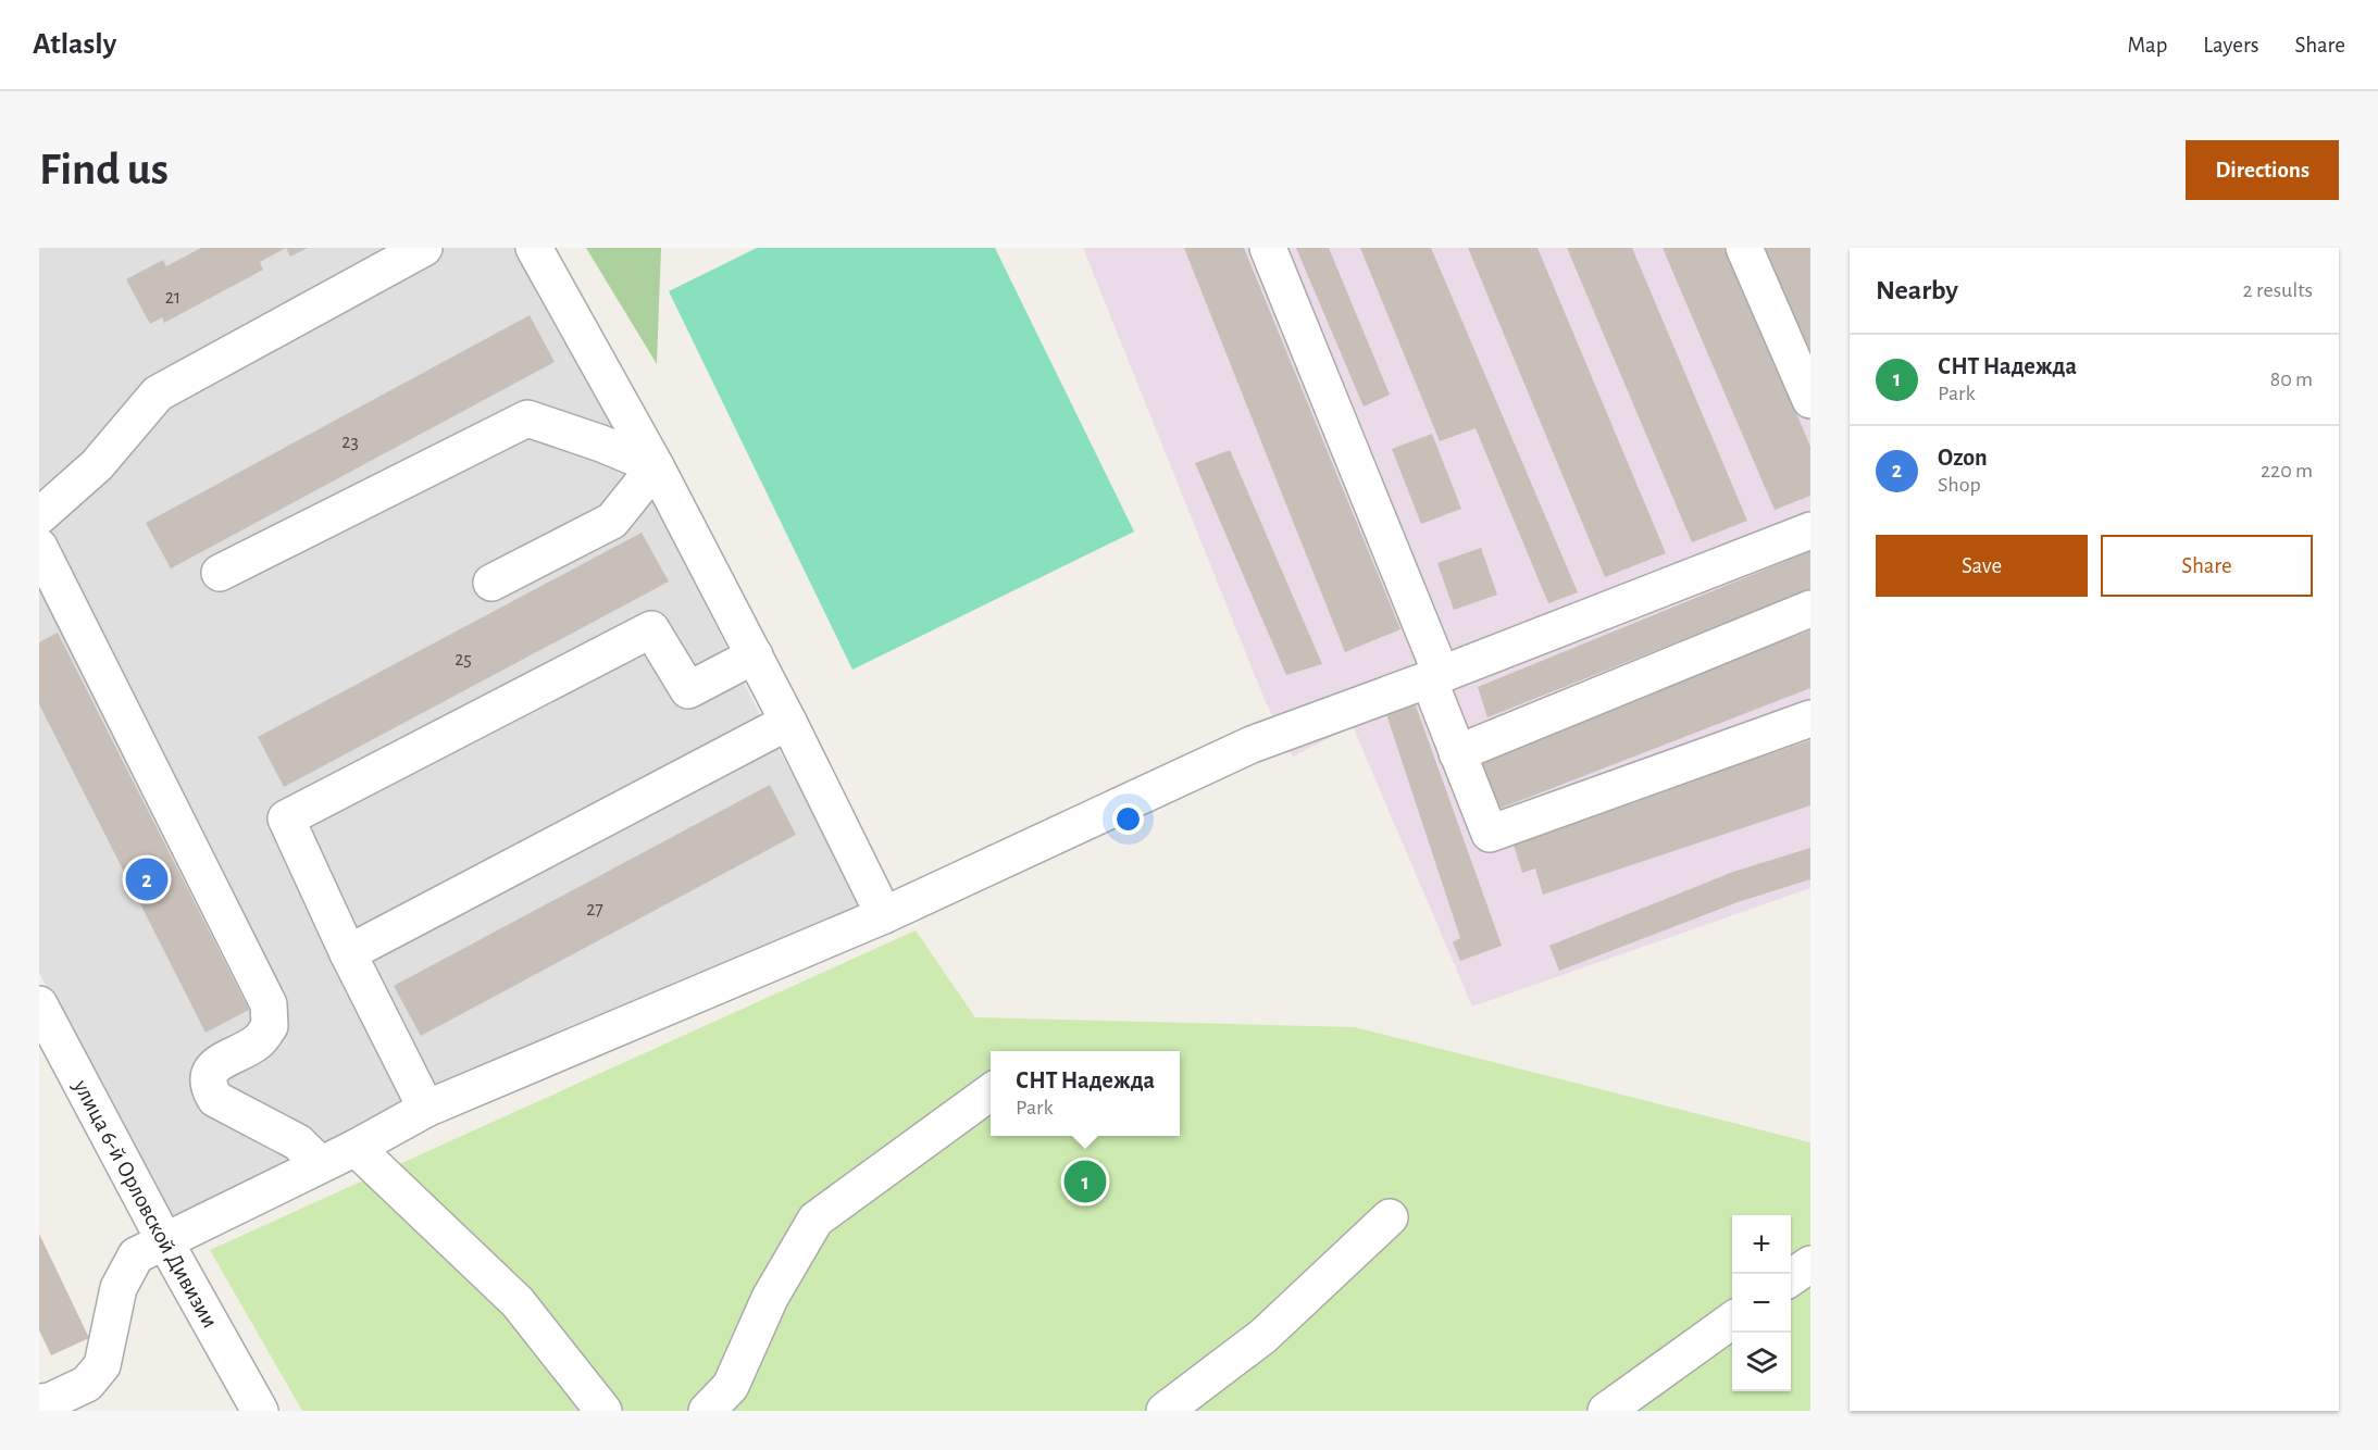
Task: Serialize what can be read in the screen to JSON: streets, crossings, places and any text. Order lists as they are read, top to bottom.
{
  "streets": {
    "street": ["улица 6-й Орловской Дивизии"]
  },
  "house_numbers": [
    "21",
    "23",
    "25",
    "27"
  ],
  "page": {
    "header": "Atlasly",
    "nav": ["Map", "Layers", "Share"],
    "buttons": [
      "Directions",
      ["Save", "Share"]
    ],
    "title": "Find us",
    "heading": ["Nearby", "2 results"],
    "list": [
      {
        "mark": "1",
        "name": "СНТ Надежда",
        "note": "Park",
        "value": "80 m"
      },
      {
        "mark": "2",
        "name": "Ozon",
        "note": "Shop",
        "value": "220 m"
      }
    ],
    "pins": ["2", "1"],
    "popup": ["СНТ Надежда", "Park"],
    "map_buttons": ["+", "−"]
  }
}
